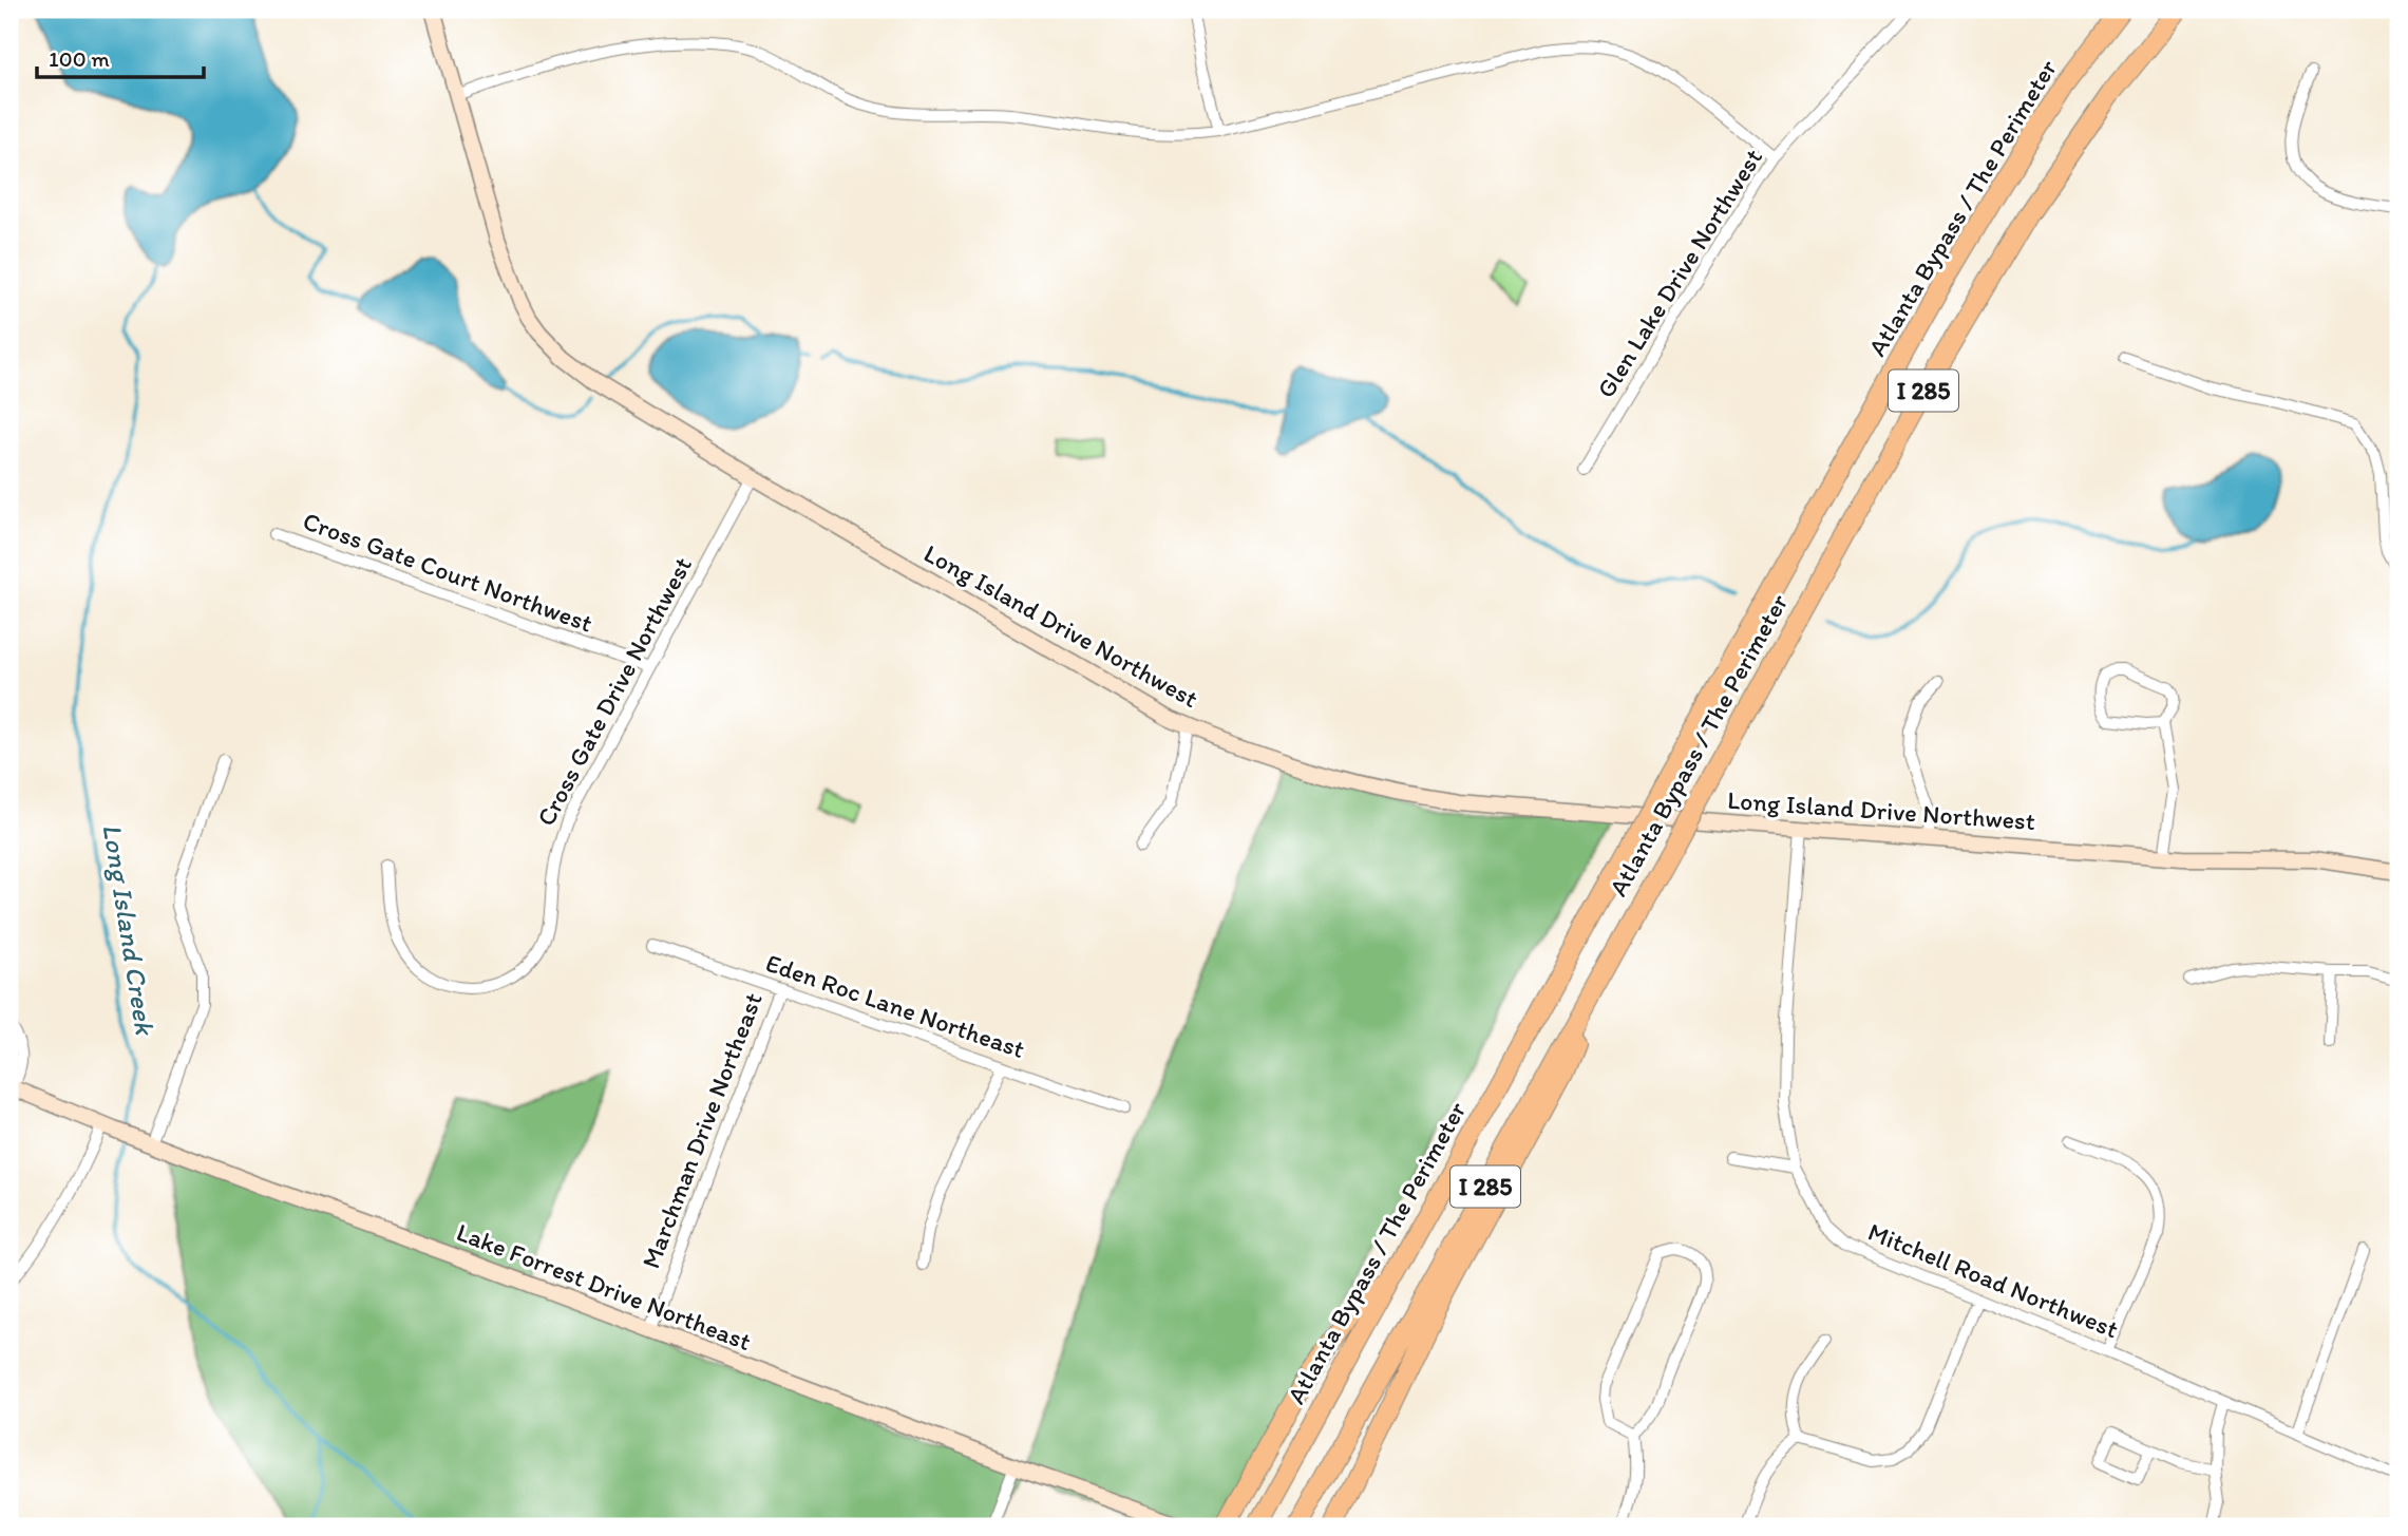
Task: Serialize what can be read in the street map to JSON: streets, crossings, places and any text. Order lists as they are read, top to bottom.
{
  "streets": {
    "highway": ["Atlanta Bypass / The Perimeter", "I 285"],
    "street": [
      "Glen Lake Drive Northwest",
      "Cross Gate Court Northwest",
      "Long Island Drive Northwest",
      "Cross Gate Drive Northwest",
      "Eden Roc Lane Northeast",
      "Marchman Drive Northeast",
      "Mitchell Road Northwest",
      "Lake Forrest Drive Northeast"
    ]
  },
  "crossings": [
    ["Cross Gate Court Northwest", "Cross Gate Drive Northwest"],
    ["Long Island Drive Northwest", "Cross Gate Drive Northwest"],
    ["Long Island Drive Northwest", "Mitchell Road Northwest"],
    ["Eden Roc Lane Northeast", "Marchman Drive Northeast"],
    ["Marchman Drive Northeast", "Lake Forrest Drive Northeast"]
  ],
  "water": ["Long Island Creek"],
  "scale_bar": "100 m"
}
